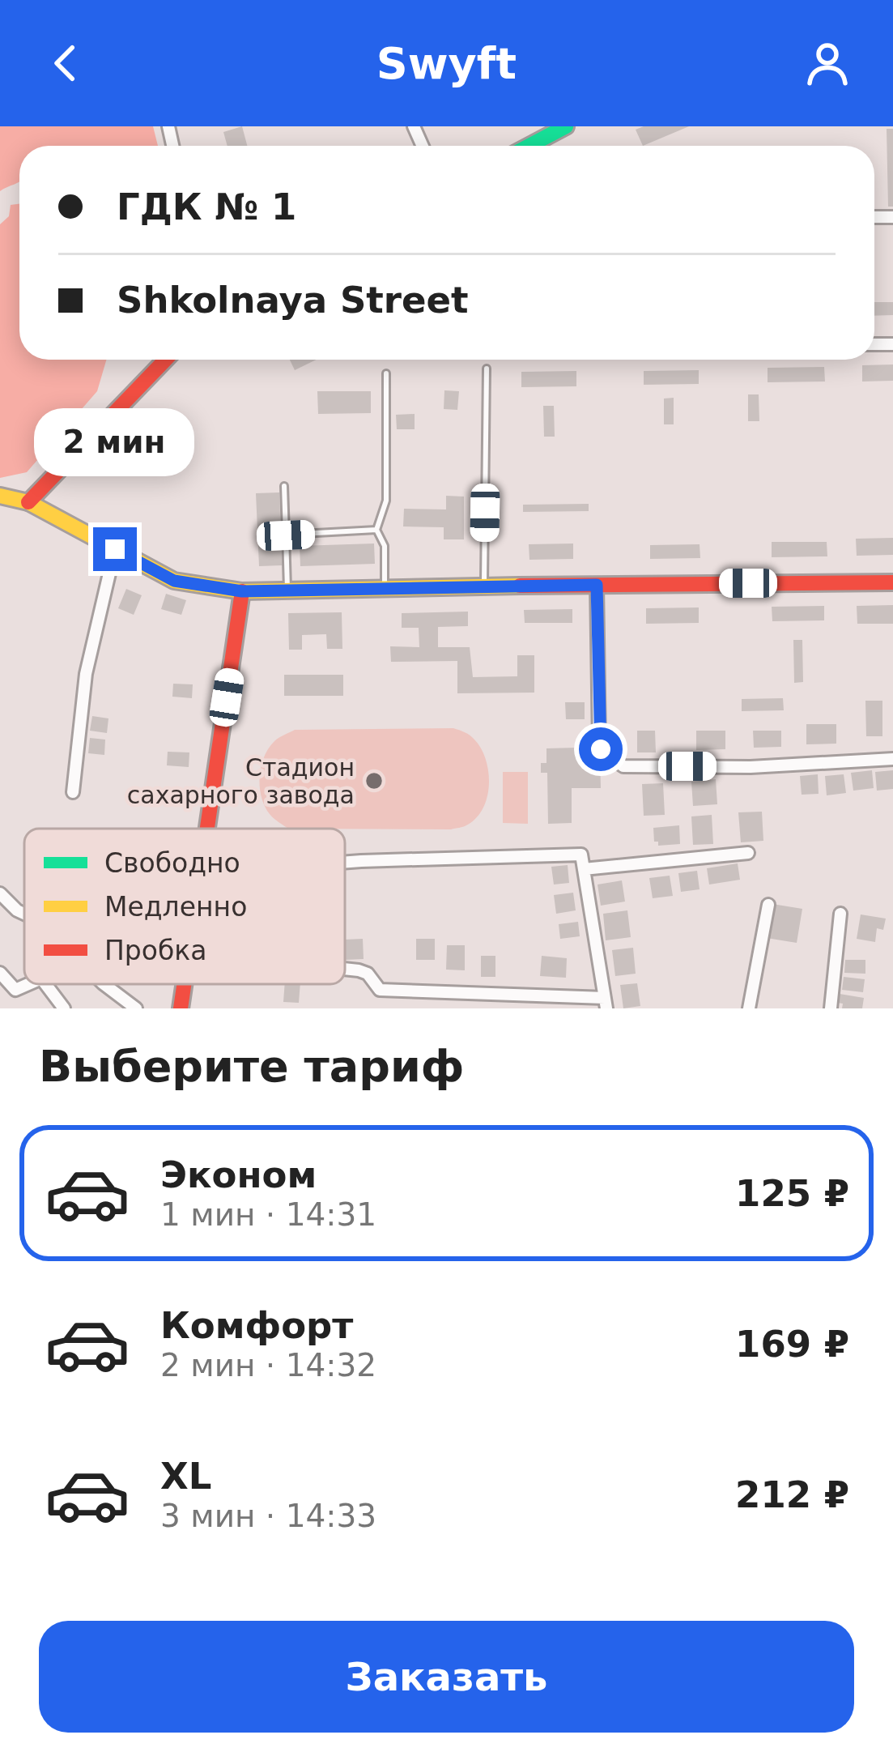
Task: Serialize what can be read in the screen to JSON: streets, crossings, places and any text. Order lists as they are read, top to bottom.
{
  "places": ["Стадион сахарного завода"],
  "legend": ["Свободно", "Медленно", "Пробка"],
  "page": {
    "header": "Swyft",
    "banner": ["ГДК № 1", "Shkolnaya Street"],
    "bubble": "2 мин",
    "heading": "Выберите тариф",
    "list": [
      {
        "name": "Эконом",
        "note": "1 мин · 14:31",
        "value": "125 ₽"
      },
      {
        "name": "Комфорт",
        "note": "2 мин · 14:32",
        "value": "169 ₽"
      },
      {
        "name": "XL",
        "note": "3 мин · 14:33",
        "value": "212 ₽"
      }
    ],
    "buttons": "Заказать"
  }
}
